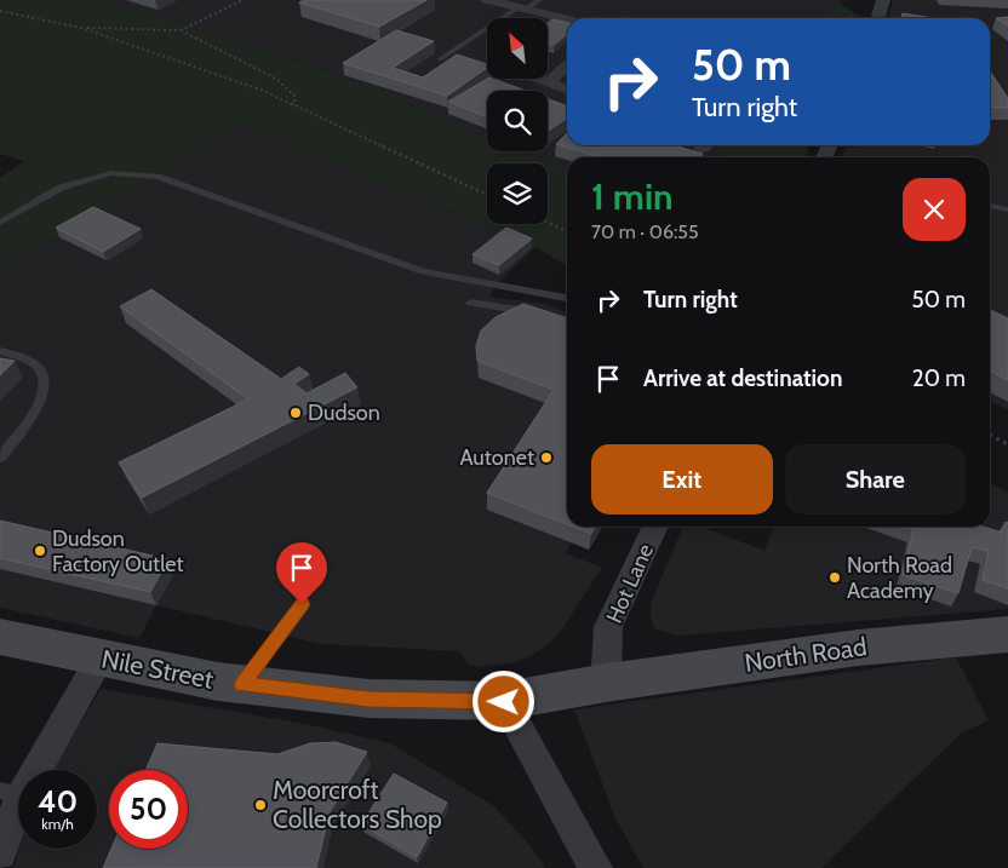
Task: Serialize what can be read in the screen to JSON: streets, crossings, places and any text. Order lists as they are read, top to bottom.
{
  "streets": {
    "main road": ["North Road", "Nile Street"],
    "street": ["Hot Lane"]
  },
  "crossings": [
    ["Hot Lane", "North Road"],
    ["Hot Lane", "Nile Street"],
    ["North Road", "Nile Street"]
  ],
  "places": [
    "Dudson",
    "Autonet",
    "Dudson Factory Outlet",
    "North Road Academy",
    "Moorcroft Collectors Shop"
  ],
  "north": "top left",
  "page": {
    "turn": ["50 m", "Turn right"],
    "heading": ["1 min", "70 m · 06:55"],
    "list": [
      {
        "name": "Turn right",
        "value": "50 m"
      },
      {
        "name": "Arrive at destination",
        "value": "20 m"
      }
    ],
    "buttons": ["Exit", "Share"],
    "speed": "40 km/h",
    "limit": "50"
  }
}
